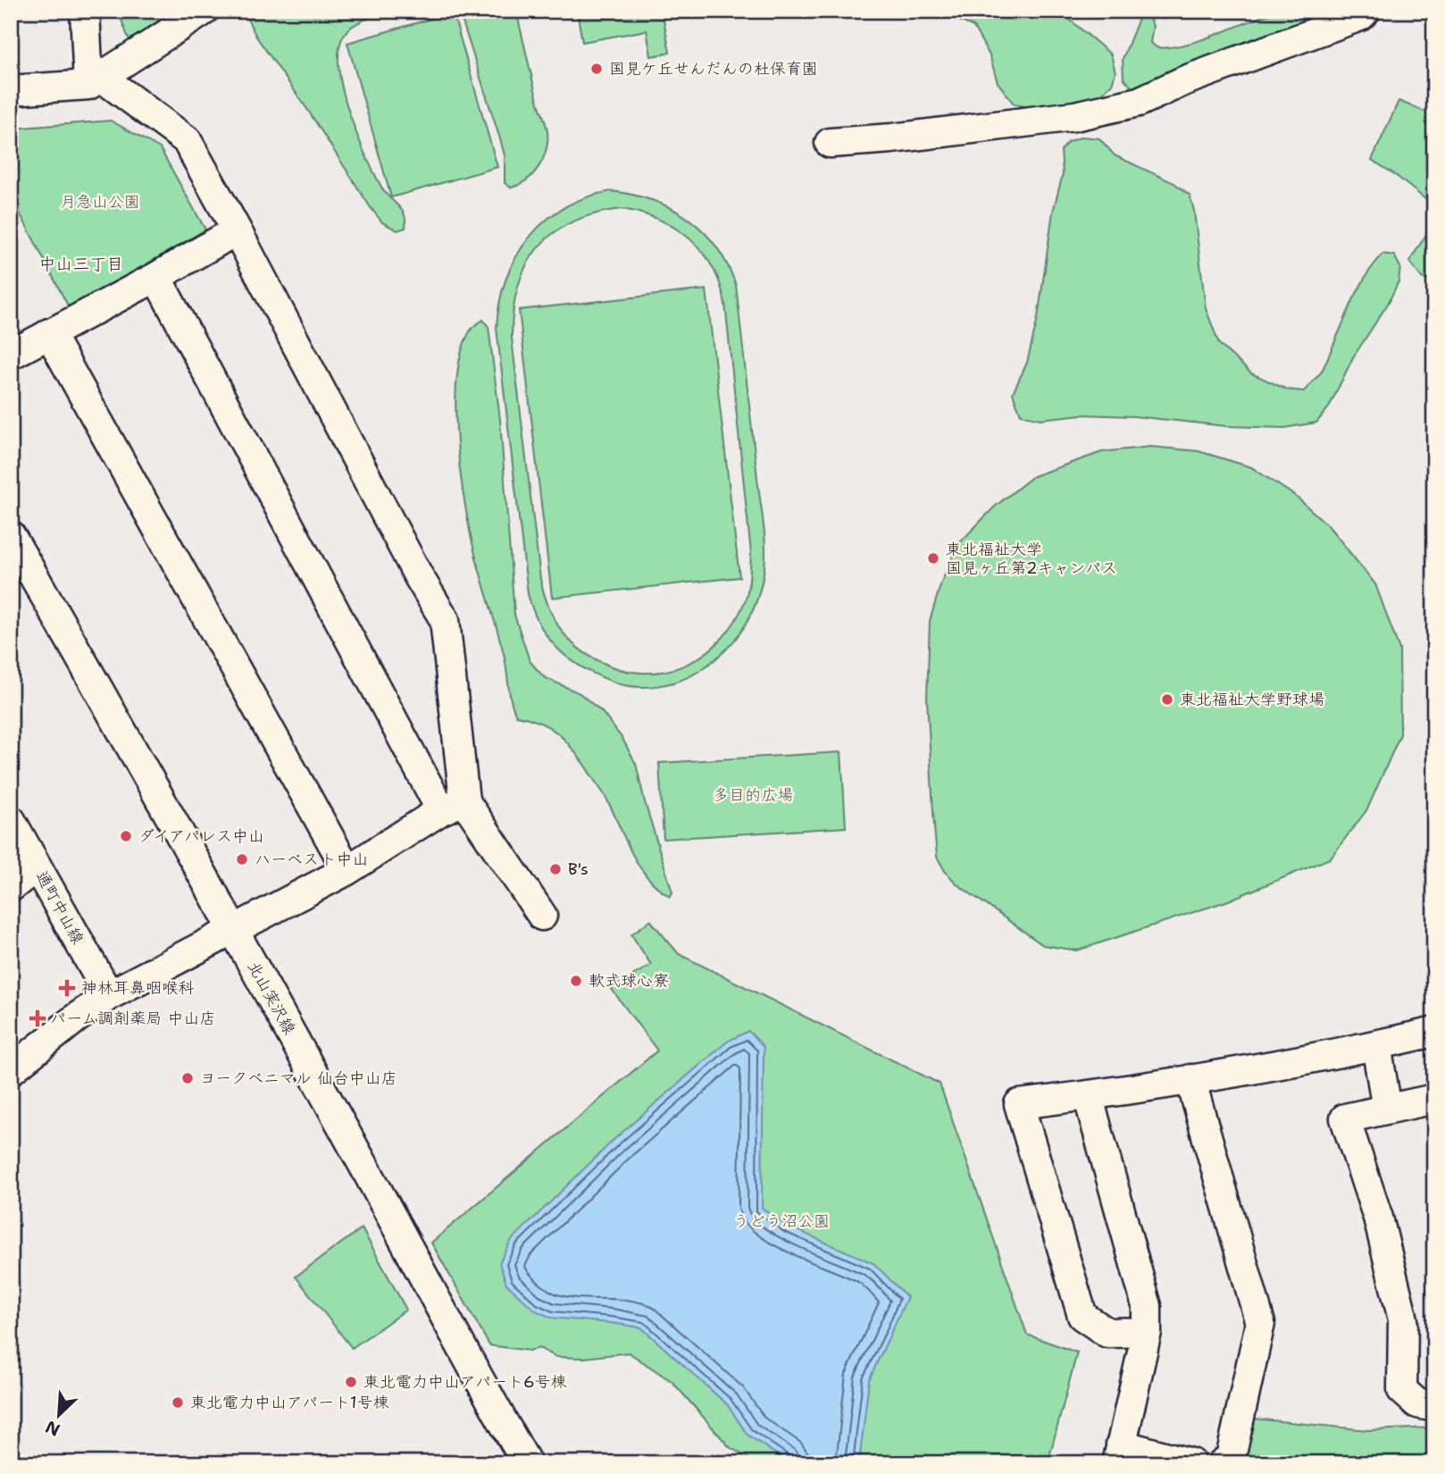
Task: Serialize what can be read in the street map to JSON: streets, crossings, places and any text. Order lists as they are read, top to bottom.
{
  "streets": {
    "street": ["通町中山線", "北山実沢線"]
  },
  "districts": ["中山三丁目"],
  "parks": ["月急山公園", "多目的広場", "うどう沼公園"],
  "places": {
    "other": [
      "国見ケ丘せんだんの杜保育園",
      "東北福祉大学 国見ヶ丘第2キャンパス",
      "東北福祉大学野球場",
      "ダイアパレス中山",
      "ハーベスト中山",
      "B's",
      "軟式球心寮",
      "ヨークベニマル 仙台中山店",
      "東北電力中山アパート6号棟",
      "東北電力中山アパート1号棟"
    ],
    "health": ["神林耳鼻咽喉科", "パーム調剤薬局 中山店"]
  },
  "north": "bottom left"
}
